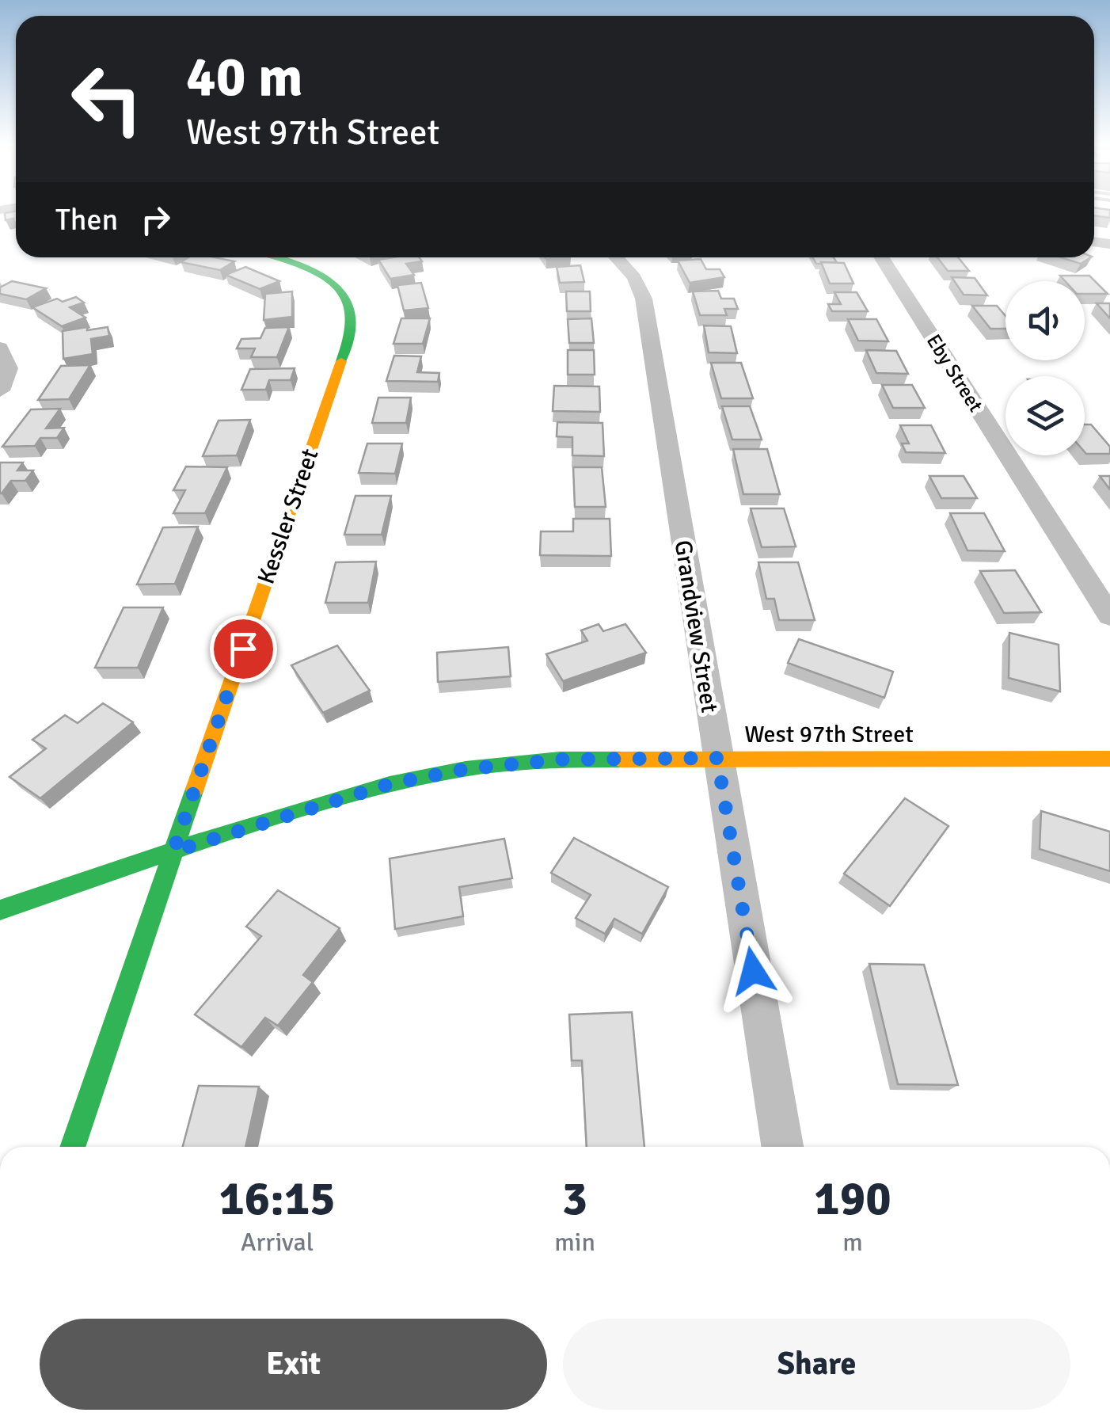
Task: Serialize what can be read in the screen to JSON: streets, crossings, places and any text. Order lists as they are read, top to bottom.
{
  "streets": {
    "street": [
      "Eby Street",
      "Kessler Street",
      "Grandview Street",
      "West 97th Street"
    ]
  },
  "crossings": [
    ["Kessler Street", "West 97th Street"],
    ["Grandview Street", "West 97th Street"]
  ],
  "page": {
    "turn": ["40 m", "West 97th Street"],
    "then": "Then",
    "eta": [
      "16:15",
      "Arrival",
      "3",
      "min",
      "190",
      "m"
    ],
    "buttons": ["Exit", "Share"]
  }
}
